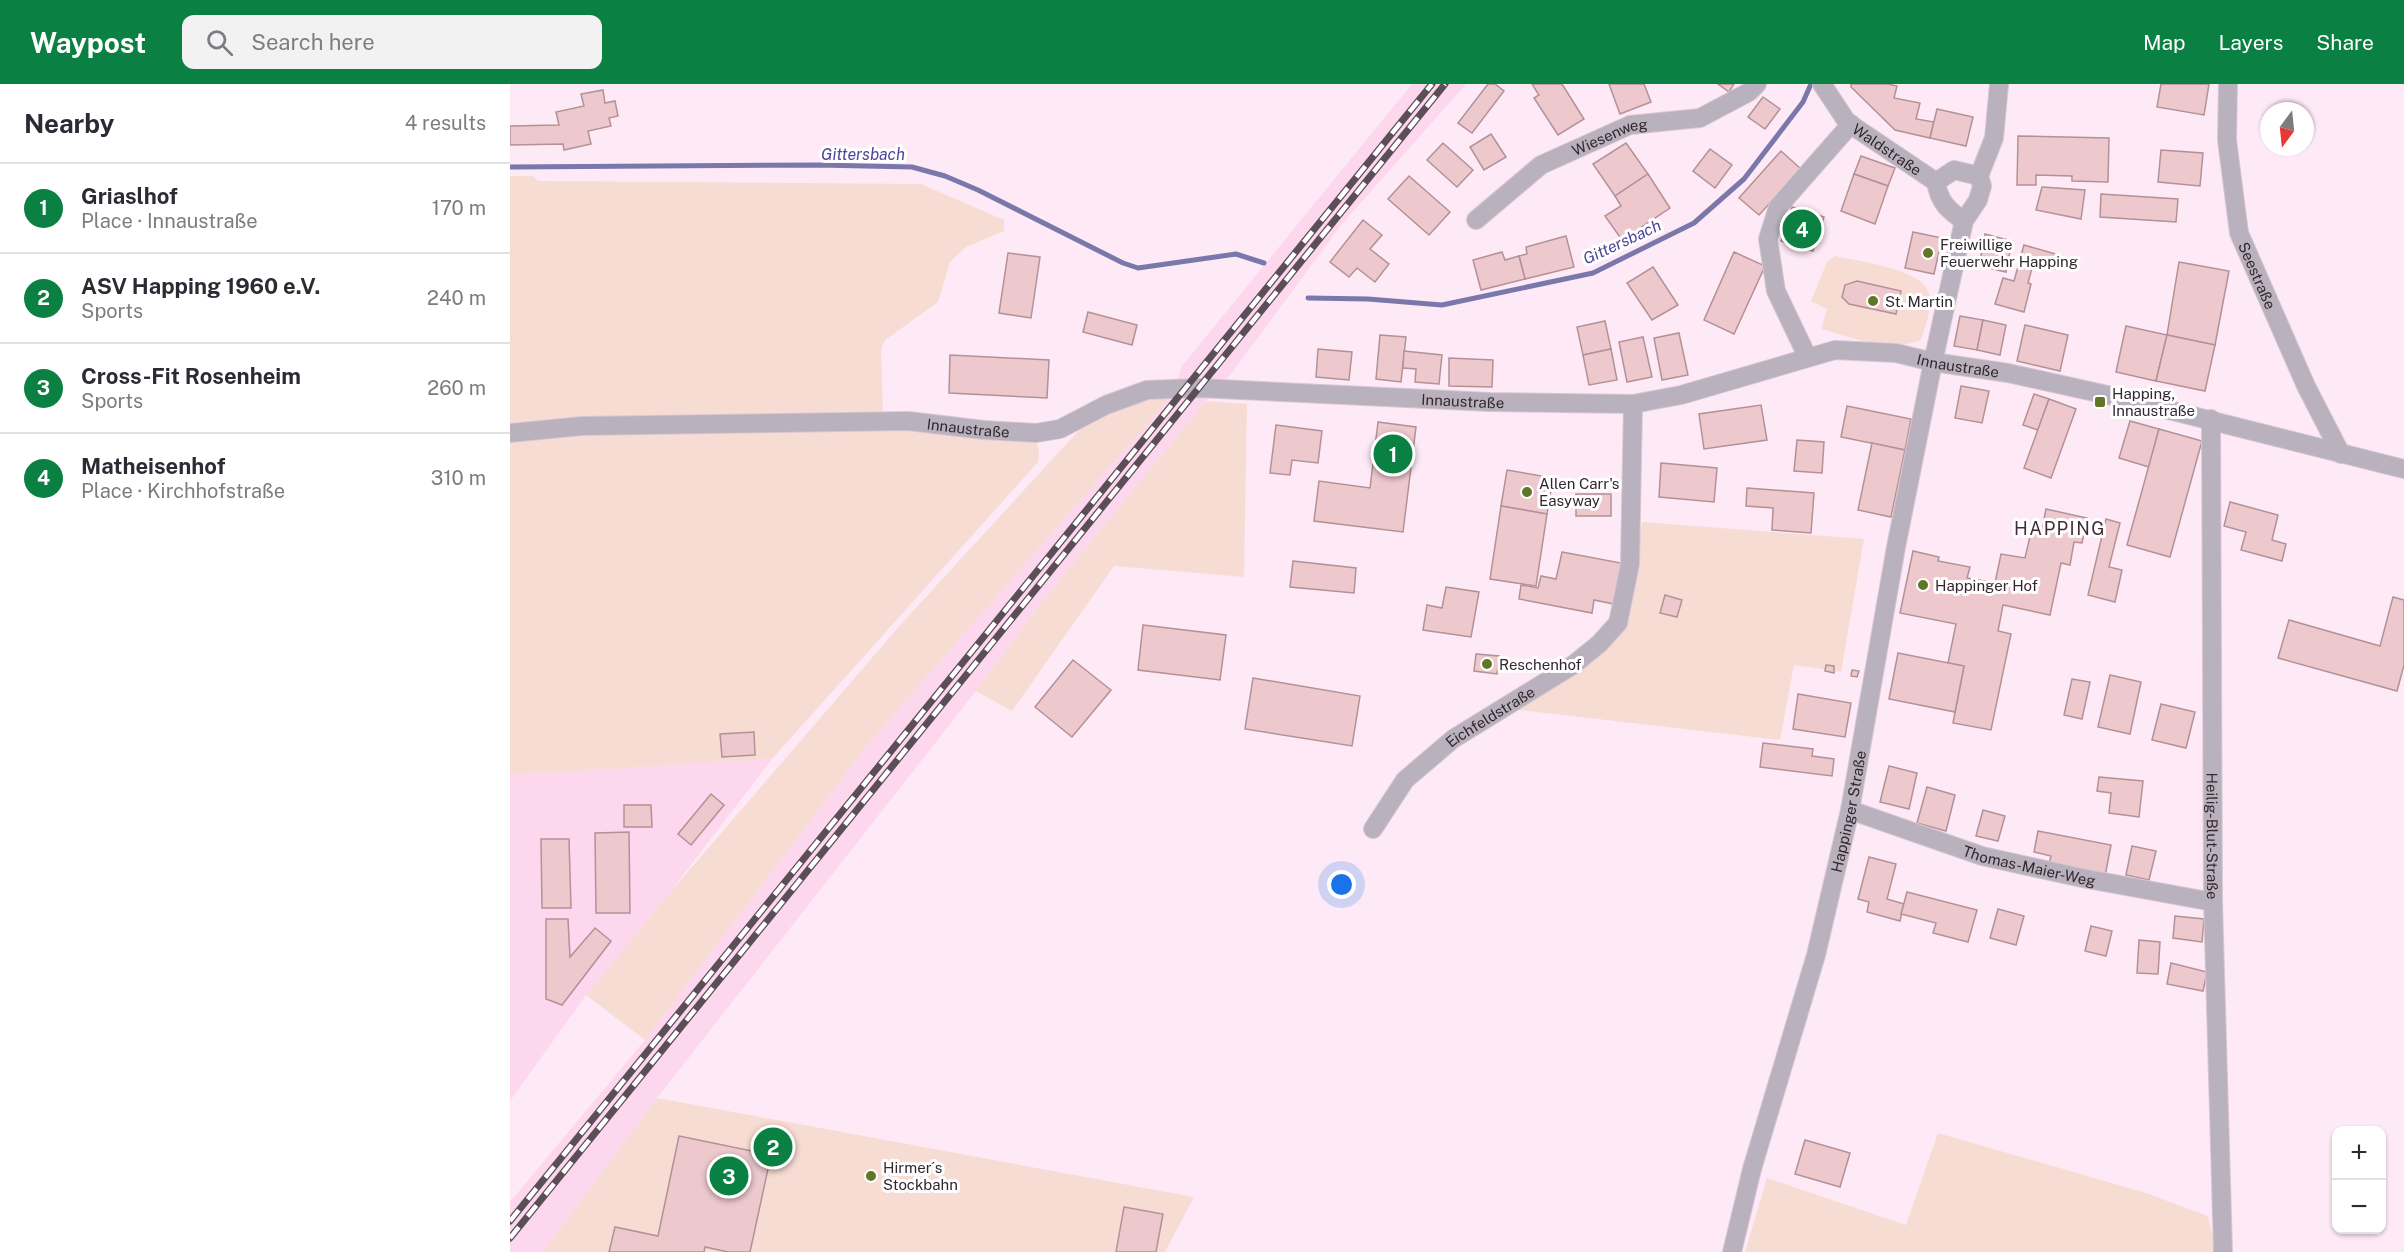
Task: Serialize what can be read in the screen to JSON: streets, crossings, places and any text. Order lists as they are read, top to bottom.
{
  "streets": {
    "street": [
      "Wiesenweg",
      "Waldstraße",
      "Seestraße",
      "Innaustraße",
      "Eichfeldstraße",
      "Happinger Straße",
      "Heilig-Blut-Straße",
      "Thomas-Maier-Weg"
    ]
  },
  "crossings": [
    ["Waldstraße", "Happinger Straße"],
    ["Seestraße", "Innaustraße"],
    ["Innaustraße", "Eichfeldstraße"],
    ["Innaustraße", "Happinger Straße"],
    ["Innaustraße", "Heilig-Blut-Straße"],
    ["Happinger Straße", "Thomas-Maier-Weg"],
    ["Heilig-Blut-Straße", "Thomas-Maier-Weg"]
  ],
  "districts": ["HAPPING"],
  "water": ["Gittersbach"],
  "places": {
    "other": [
      "Freiwillige Feuerwehr Happing",
      "St. Martin",
      "Allen Carr's Easyway",
      "Happinger Hof",
      "Reschenhof",
      "Hirmer´s Stockbahn"
    ],
    "transit": ["Happing, Innaustraße"]
  },
  "north": "bottom",
  "page": {
    "header": "Waypost",
    "search": "Search here",
    "nav": ["Map", "Layers", "Share"],
    "heading": ["Nearby", "4 results"],
    "list": [
      {
        "mark": "1",
        "name": "Griaslhof",
        "note": "Place · Innaustraße",
        "value": "170 m"
      },
      {
        "mark": "2",
        "name": "ASV Happing 1960 e.V.",
        "note": "Sports",
        "value": "240 m"
      },
      {
        "mark": "3",
        "name": "Cross-Fit Rosenheim",
        "note": "Sports",
        "value": "260 m"
      },
      {
        "mark": "4",
        "name": "Matheisenhof",
        "note": "Place · Kirchhofstraße",
        "value": "310 m"
      }
    ],
    "pins": [
      "4",
      "1",
      "2",
      "3"
    ],
    "map_buttons": ["+", "−"]
  }
}
